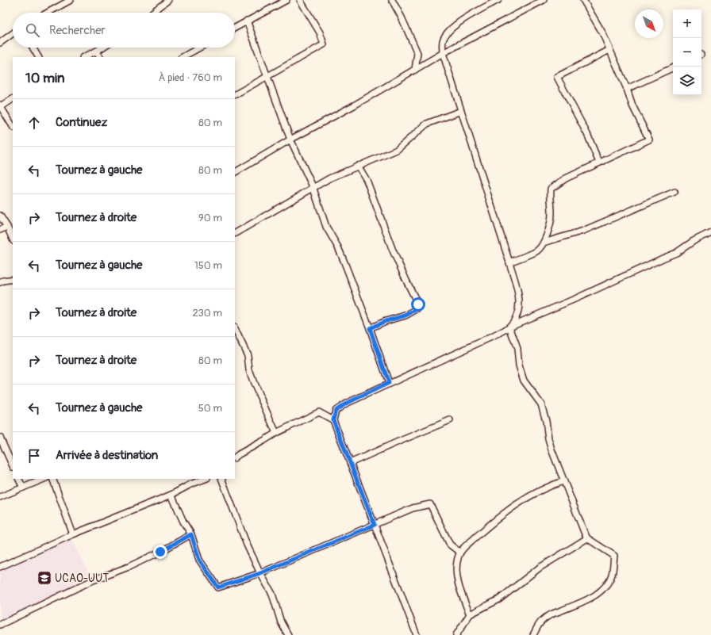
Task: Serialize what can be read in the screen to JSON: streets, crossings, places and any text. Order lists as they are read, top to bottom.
{
  "places": {
    "school or university": ["UCAO-UUT"]
  },
  "north": "bottom right",
  "page": {
    "map_buttons": ["+", "−"],
    "search": "Rechercher",
    "heading": ["10 min", "À pied · 760 m"],
    "list": [
      ["Continuez", "80 m"],
      ["Tournez à gauche", "80 m"],
      ["Tournez à droite", "90 m"],
      ["Tournez à gauche", "150 m"],
      ["Tournez à droite", "230 m"],
      ["Tournez à droite", "80 m"],
      ["Tournez à gauche", "50 m"],
      "Arrivée à destination"
    ]
  }
}
